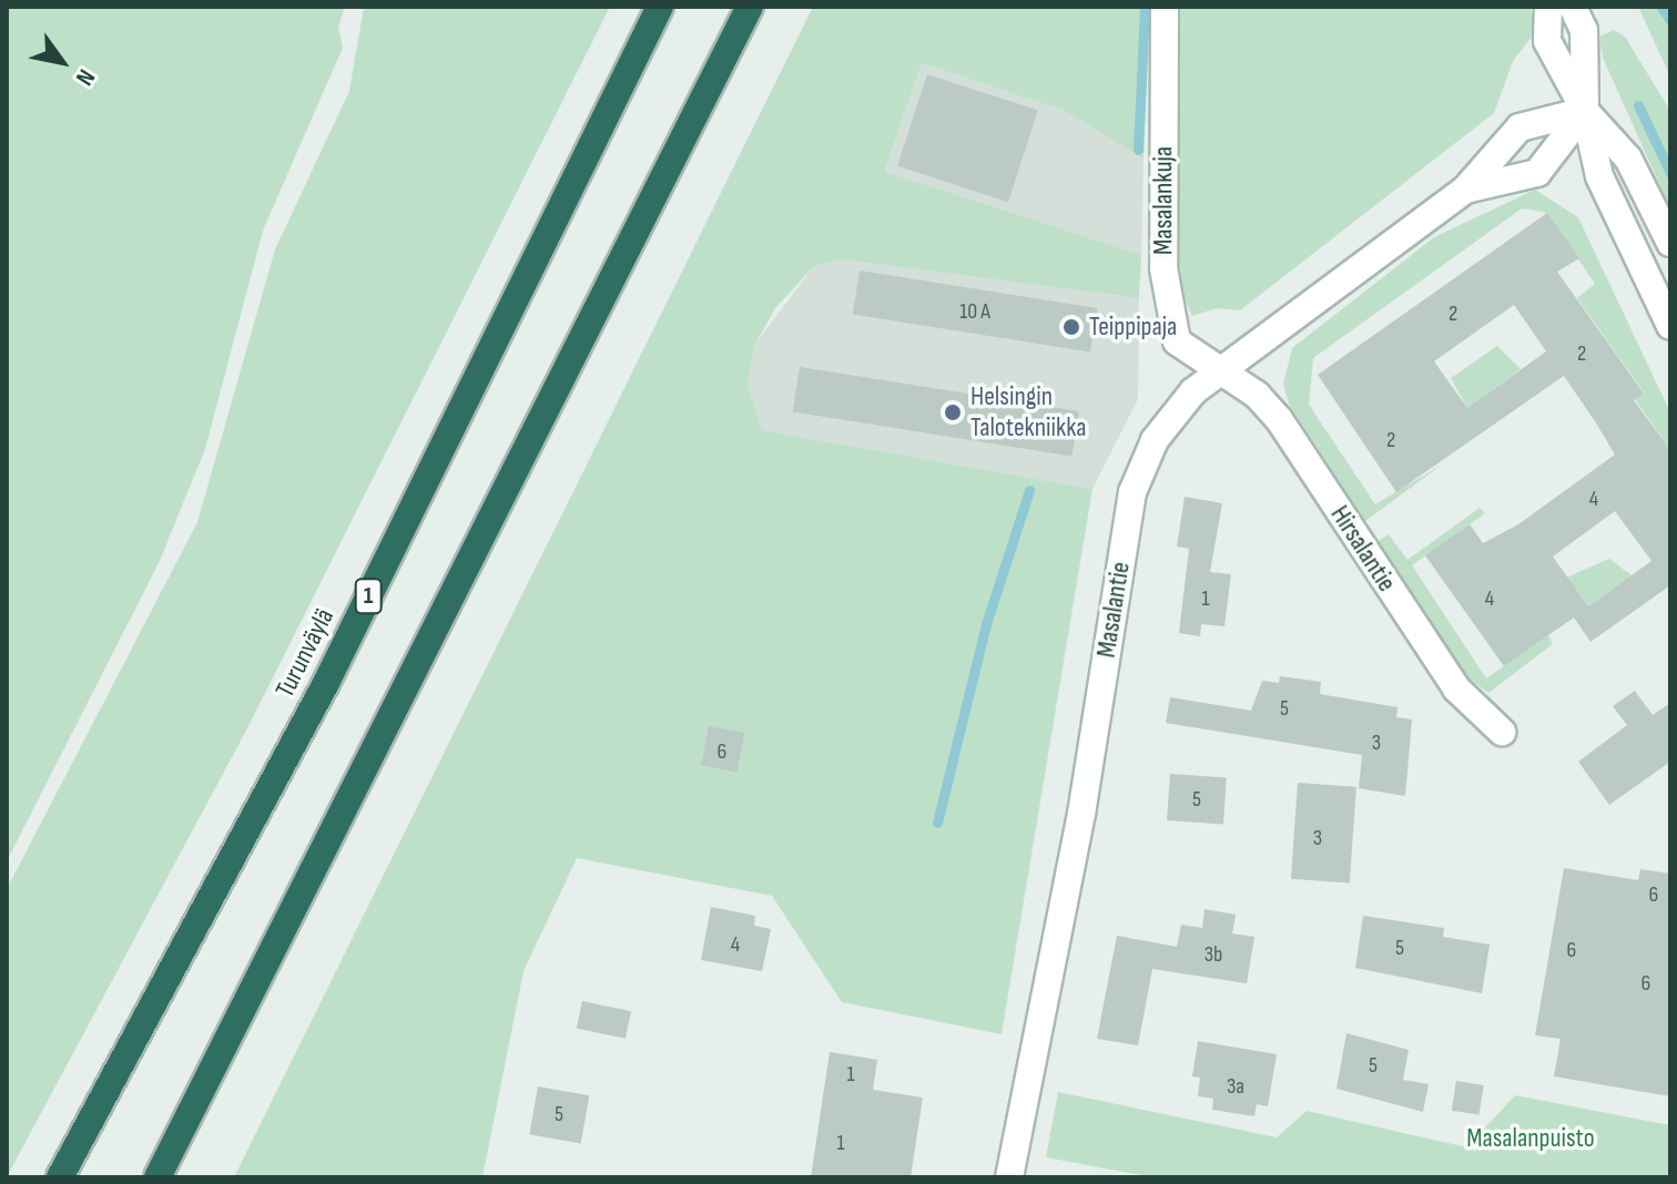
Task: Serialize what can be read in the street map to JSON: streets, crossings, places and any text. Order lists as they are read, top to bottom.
{
  "streets": {
    "highway": ["1", "Turunväylä"],
    "street": ["Masalankuja", "Hirsalantie", "Masalantie"]
  },
  "crossings": [
    ["Masalankuja", "Hirsalantie"],
    ["Masalankuja", "Masalantie"],
    ["Hirsalantie", "Masalantie"]
  ],
  "parks": ["Masalanpuisto"],
  "places": ["Teippipaja", "Helsingin Talotekniikka"],
  "house_numbers": [
    "10 A",
    "2",
    "2",
    "2",
    "4",
    "1",
    "4",
    "5",
    "3",
    "6",
    "5",
    "3",
    "6",
    "4",
    "5",
    "6",
    "3b",
    "6",
    "5",
    "1",
    "3a",
    "5",
    "1"
  ],
  "north": "bottom right"
}
